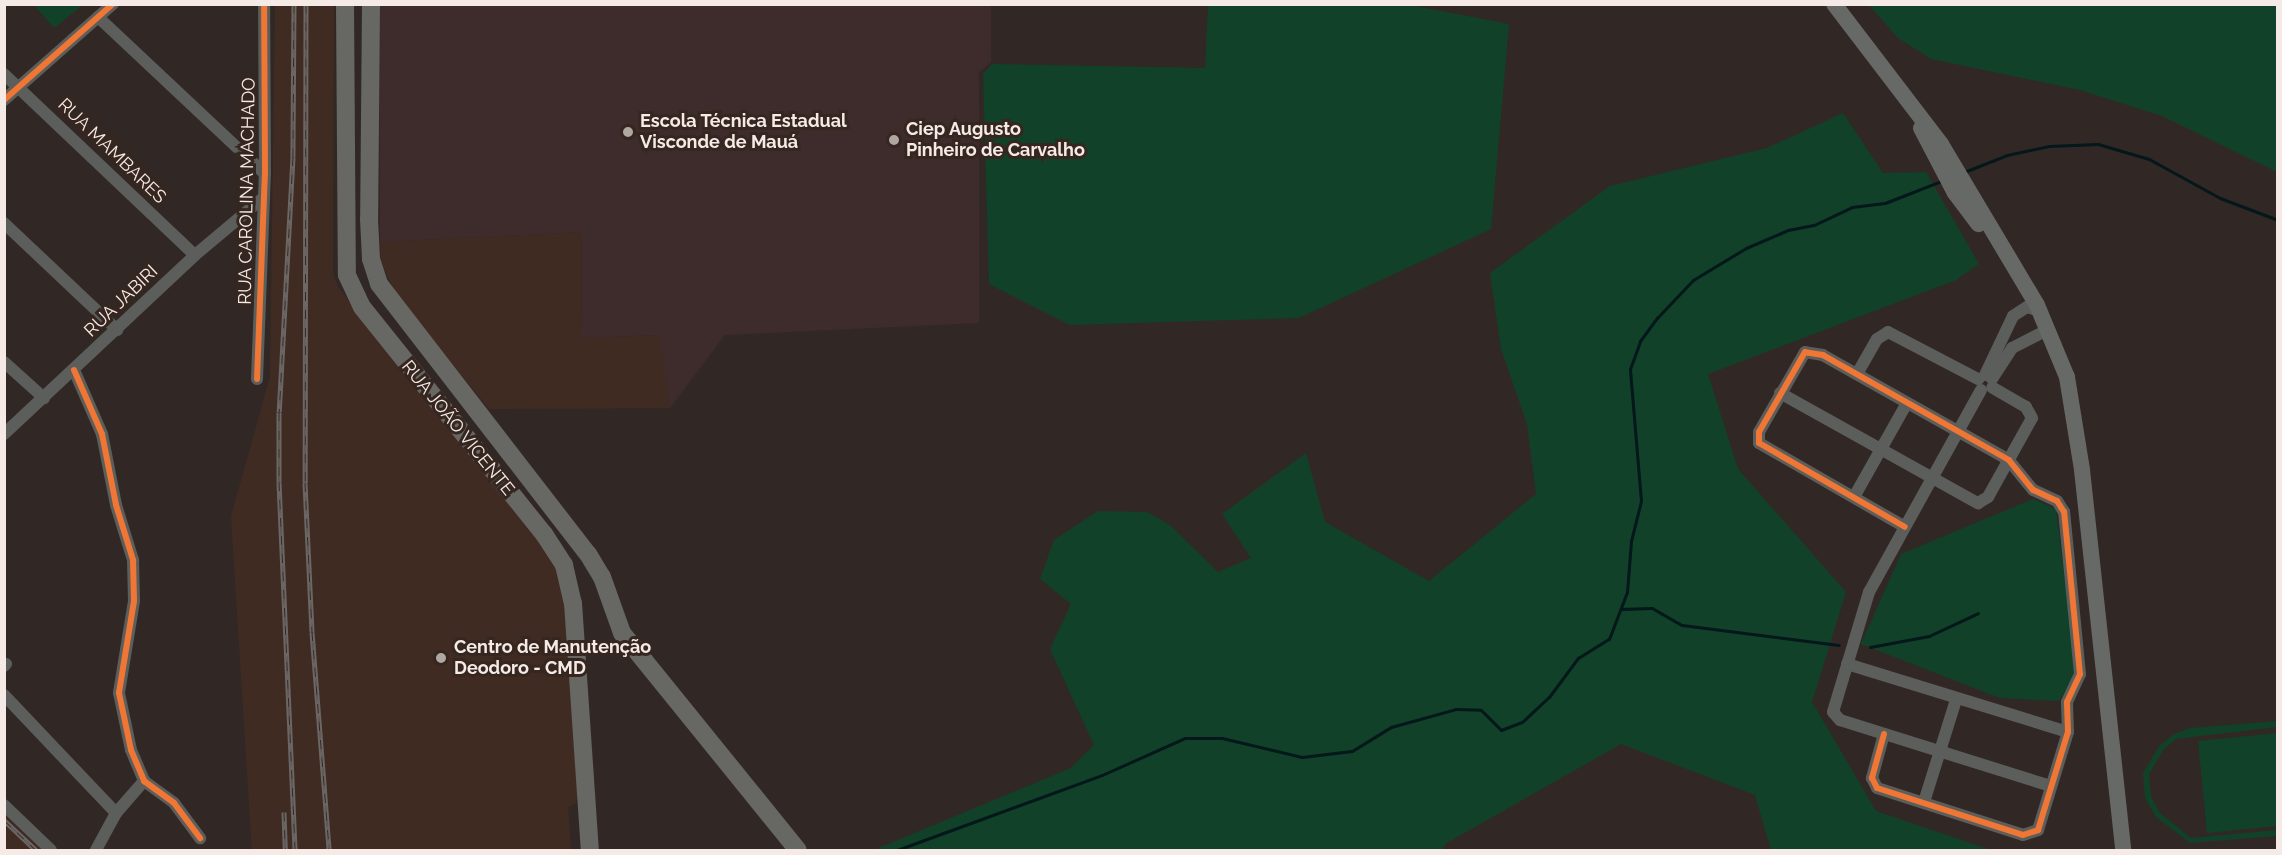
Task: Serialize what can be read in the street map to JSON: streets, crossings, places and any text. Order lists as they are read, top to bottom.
{
  "streets": {
    "main road": ["RUA JOÃO VICENTE"],
    "street": ["RUA MAMBARES", "RUA CAROLINA MACHADO", "RUA JABIRI"]
  },
  "crossings": [
    ["RUA MAMBARES", "RUA JABIRI"],
    ["RUA CAROLINA MACHADO", "RUA JABIRI"]
  ],
  "places": ["Escola Técnica Estadual Visconde de Mauá", "Ciep Augusto Pinheiro de Carvalho", "Centro de Manutenção Deodoro - CMD"]
}
